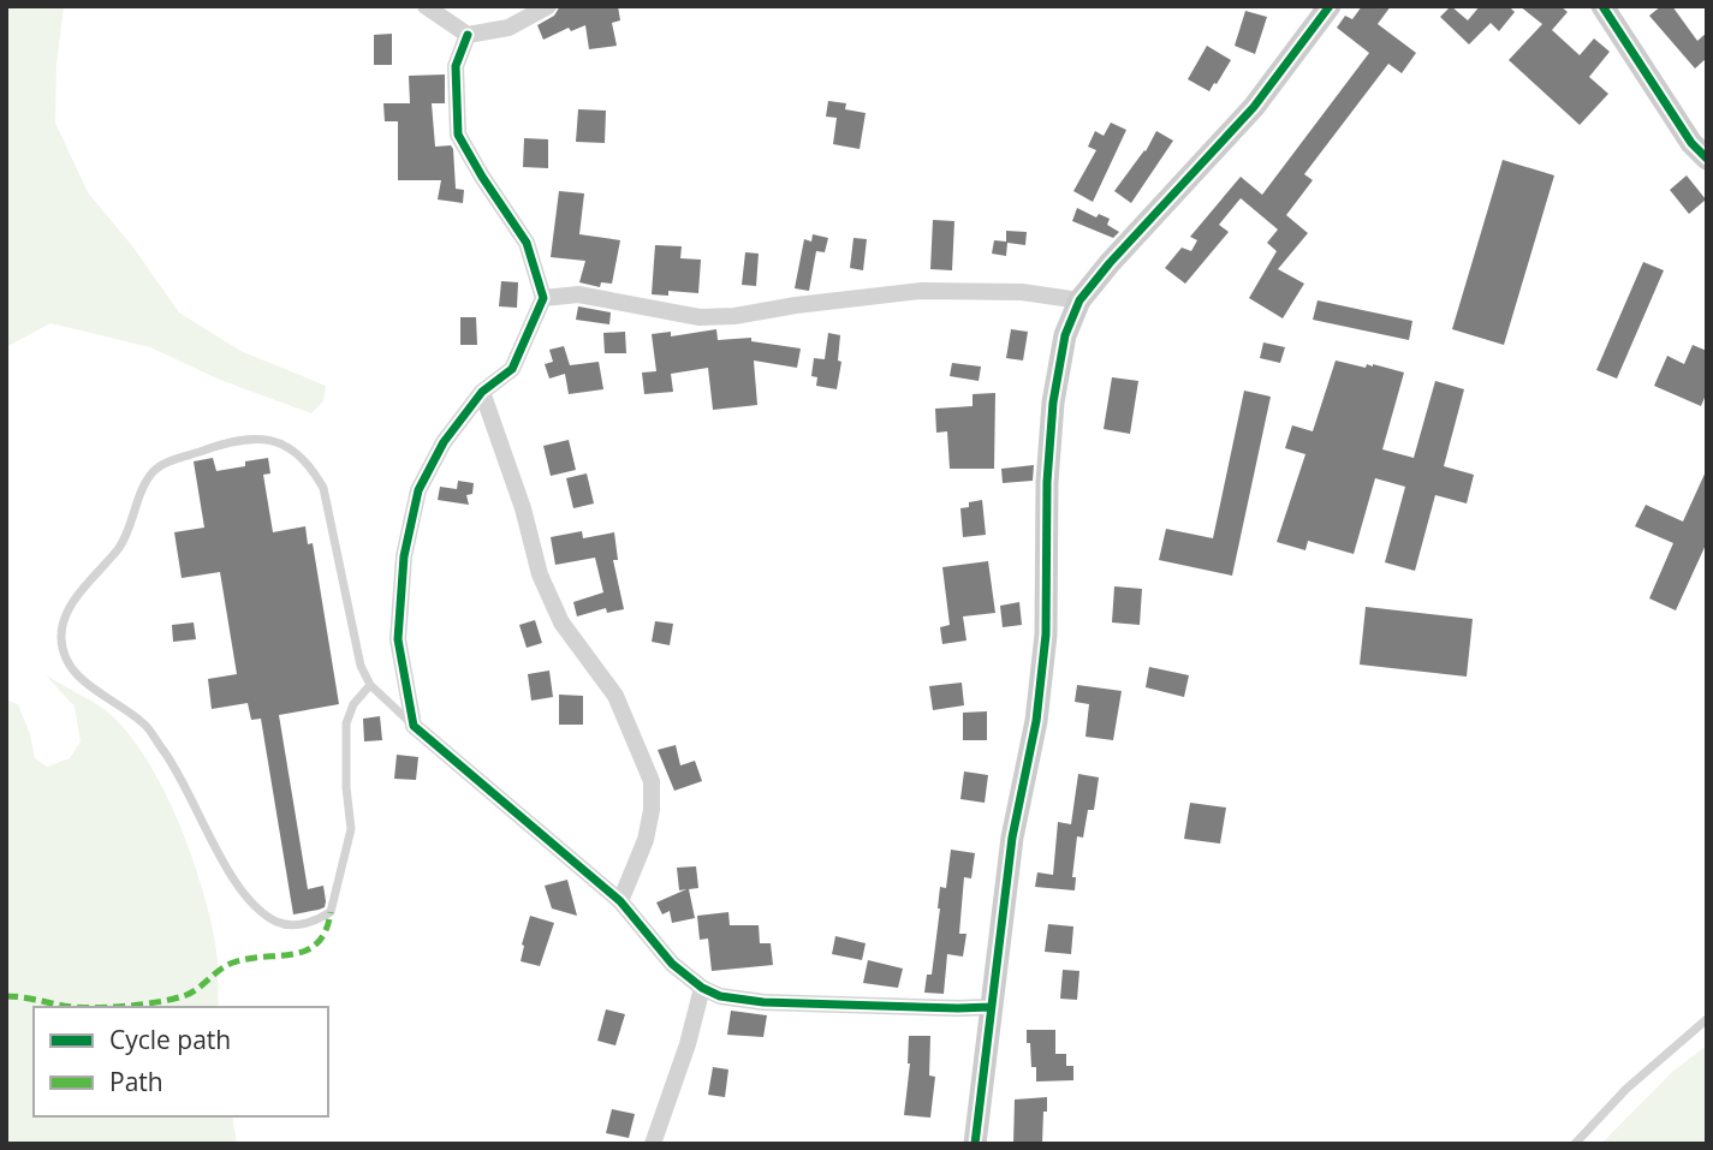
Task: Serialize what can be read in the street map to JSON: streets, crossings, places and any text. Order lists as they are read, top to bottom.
{
  "legend": ["Cycle path", "Path"]
}
